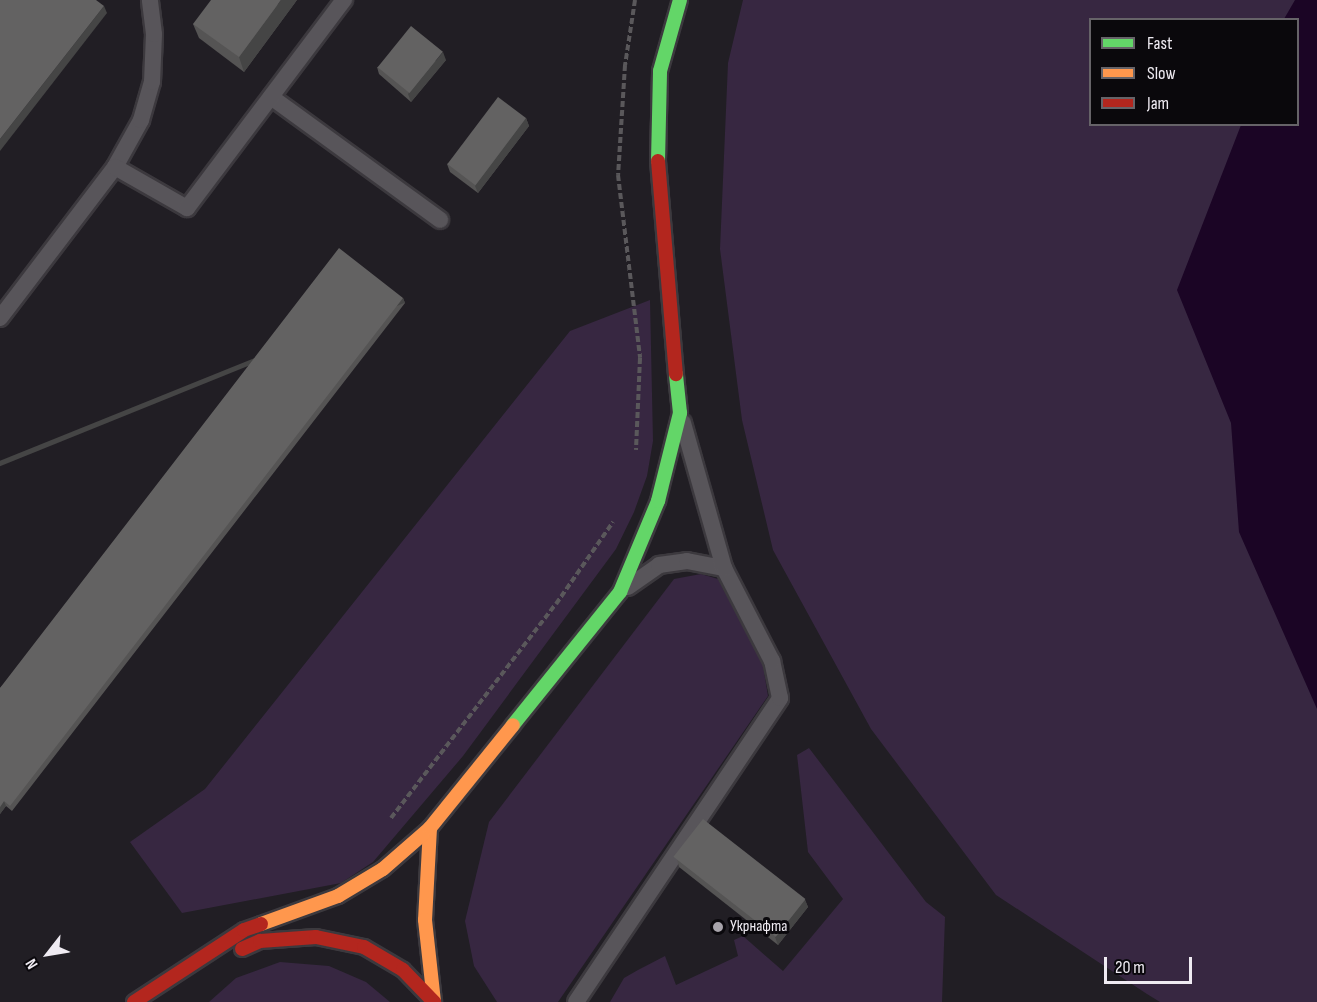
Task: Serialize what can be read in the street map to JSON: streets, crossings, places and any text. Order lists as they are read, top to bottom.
{
  "places": ["Укрнафта"],
  "legend": ["Fast", "Slow", "Jam"],
  "scale_bar": "20 m",
  "north": "bottom left"
}
